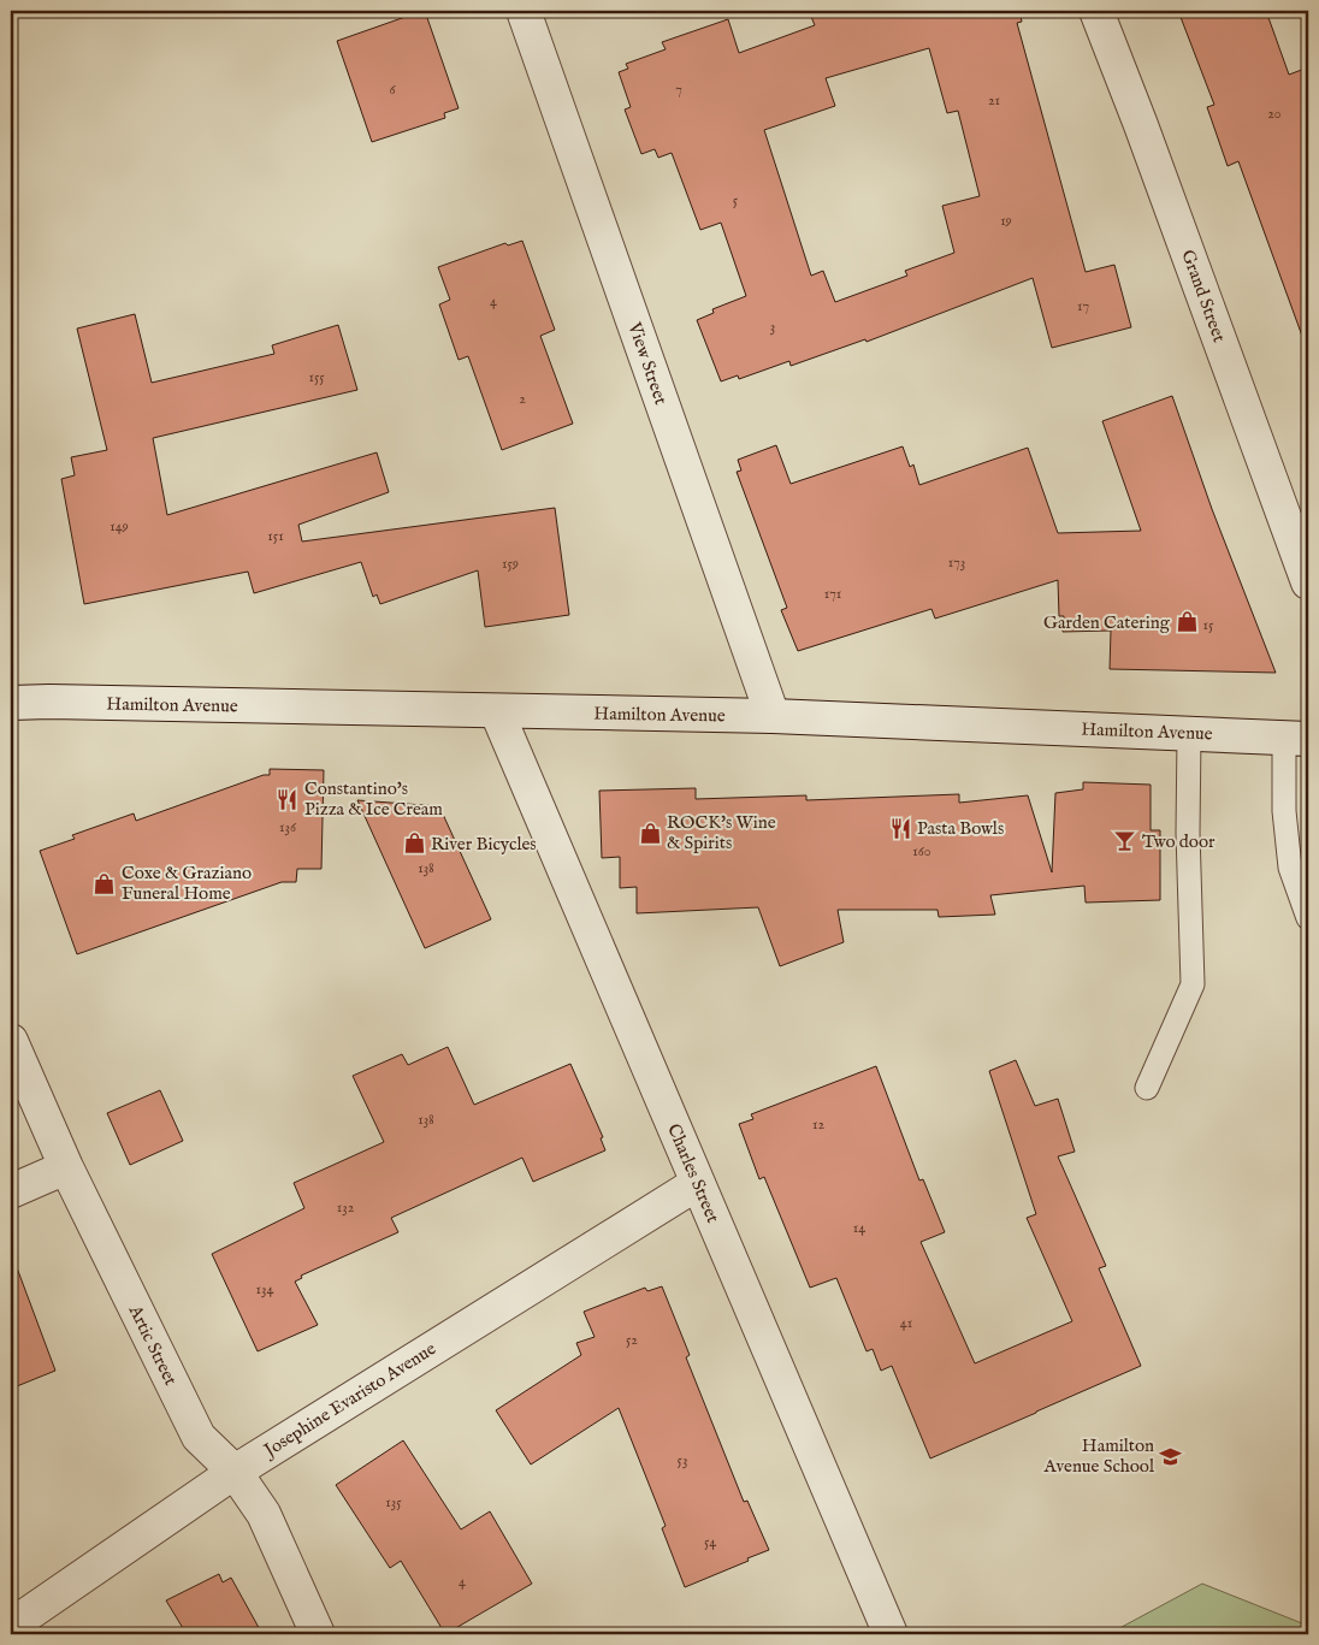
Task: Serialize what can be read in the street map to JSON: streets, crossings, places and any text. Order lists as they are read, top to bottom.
{
  "streets": {
    "street": [
      "Grand Street",
      "View Street",
      "Hamilton Avenue",
      "Charles Street",
      "Artic Street",
      "Josephine Evaristo Avenue"
    ]
  },
  "crossings": [
    ["View Street", "Hamilton Avenue"],
    ["Hamilton Avenue", "Charles Street"],
    ["Charles Street", "Josephine Evaristo Avenue"],
    ["Artic Street", "Josephine Evaristo Avenue"]
  ],
  "places": {
    "shop": [
      "Garden Catering",
      "ROCK's Wine & Spirits",
      "River Bicycles",
      "Coxe & Graziano Funeral Home"
    ],
    "restaurant": ["Constantino's Pizza & Ice Cream", "Pasta Bowls"],
    "bar": ["Two door"],
    "school or university": ["Hamilton Avenue School"]
  },
  "house_numbers": [
    "6",
    "7",
    "21",
    "20",
    "5",
    "19",
    "4",
    "17",
    "3",
    "155",
    "2",
    "149",
    "151",
    "173",
    "159",
    "171",
    "15",
    "136",
    "160",
    "138",
    "138",
    "12",
    "132",
    "14",
    "134",
    "41",
    "52",
    "53",
    "135",
    "54",
    "4"
  ]
}
